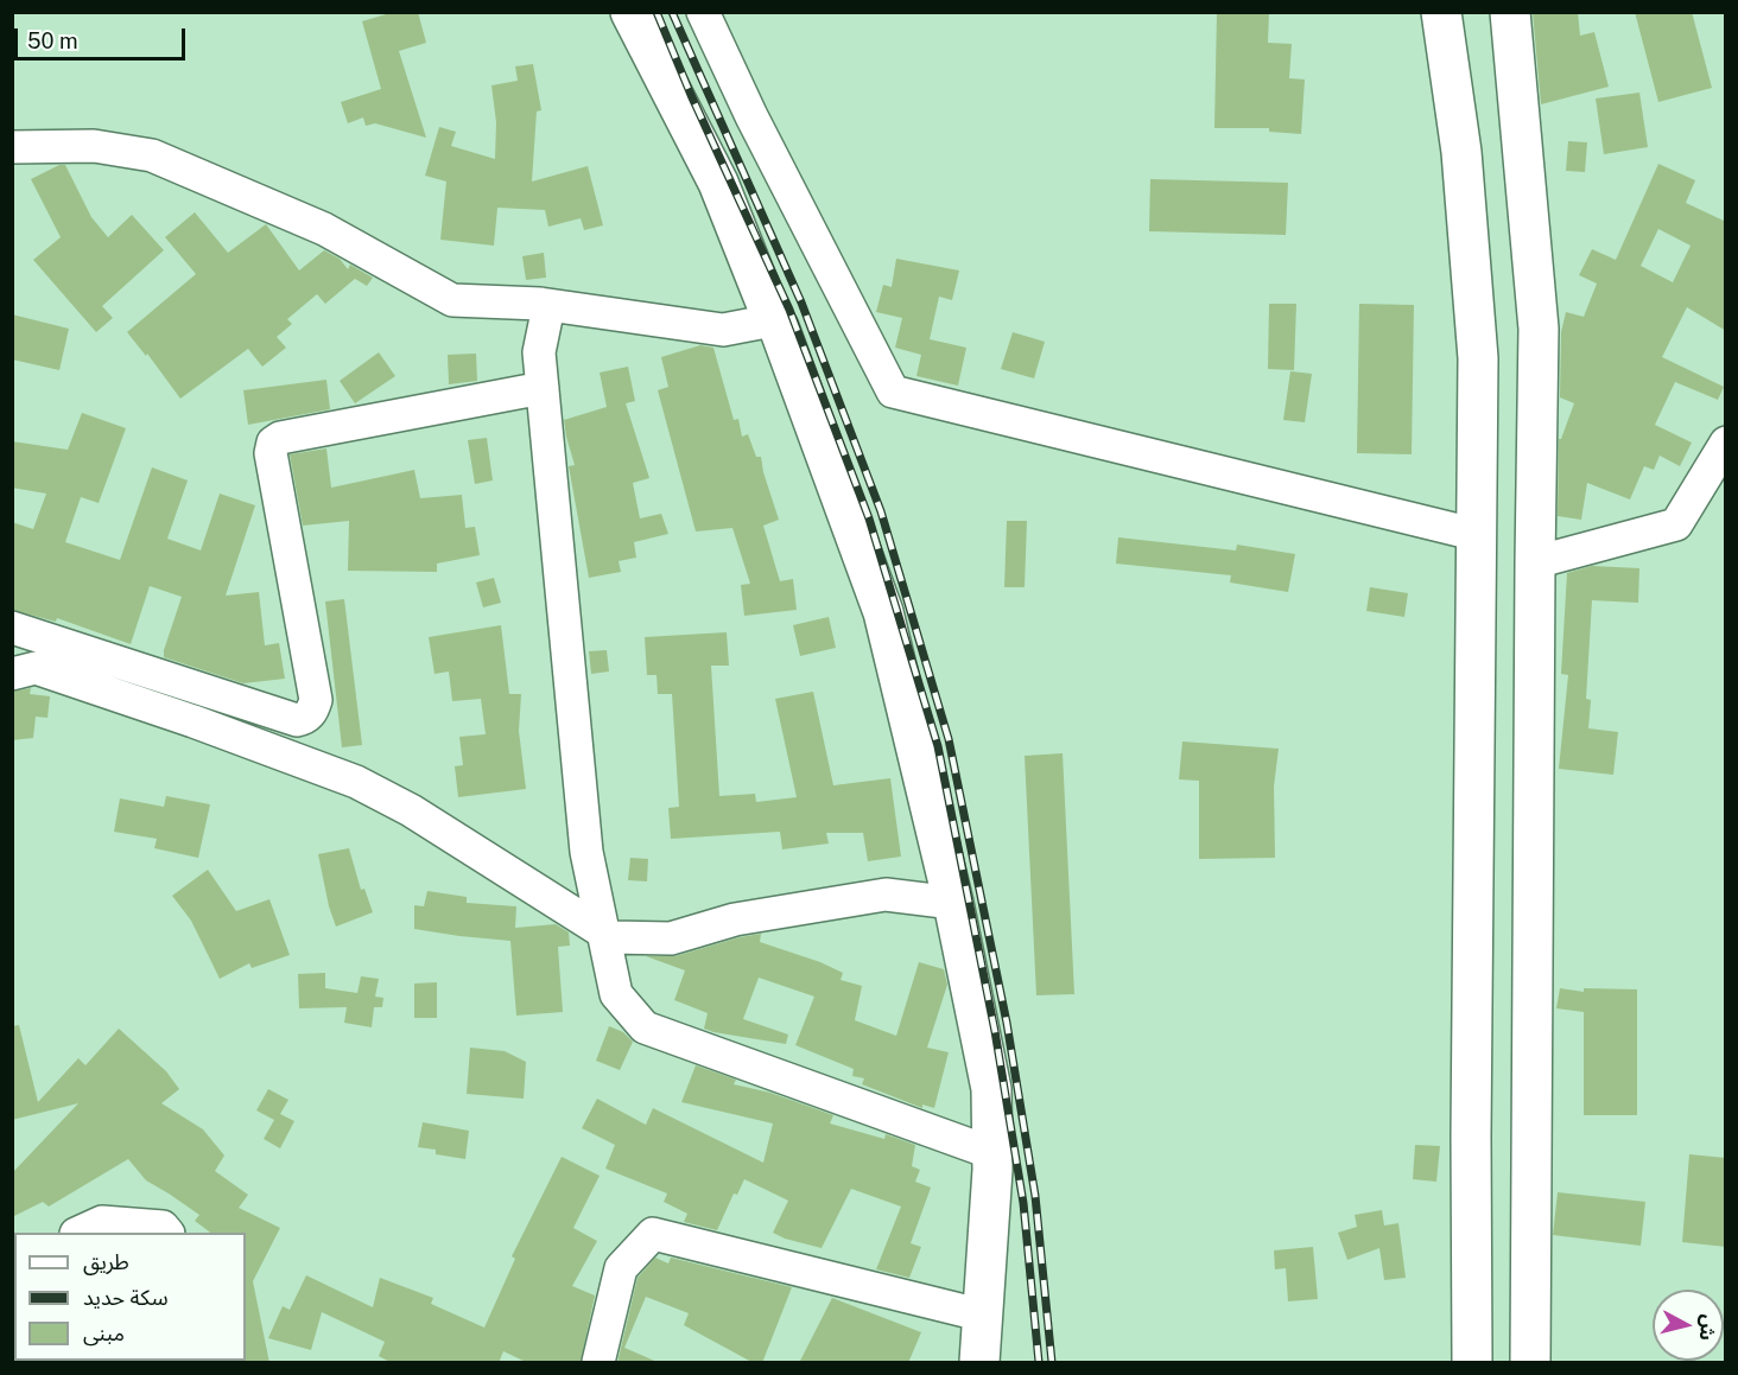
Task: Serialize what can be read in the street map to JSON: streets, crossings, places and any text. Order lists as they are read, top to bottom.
{
  "legend": ["طريق", "سكة حديد", "مبنى"],
  "scale_bar": "50 m",
  "north": "right"
}
